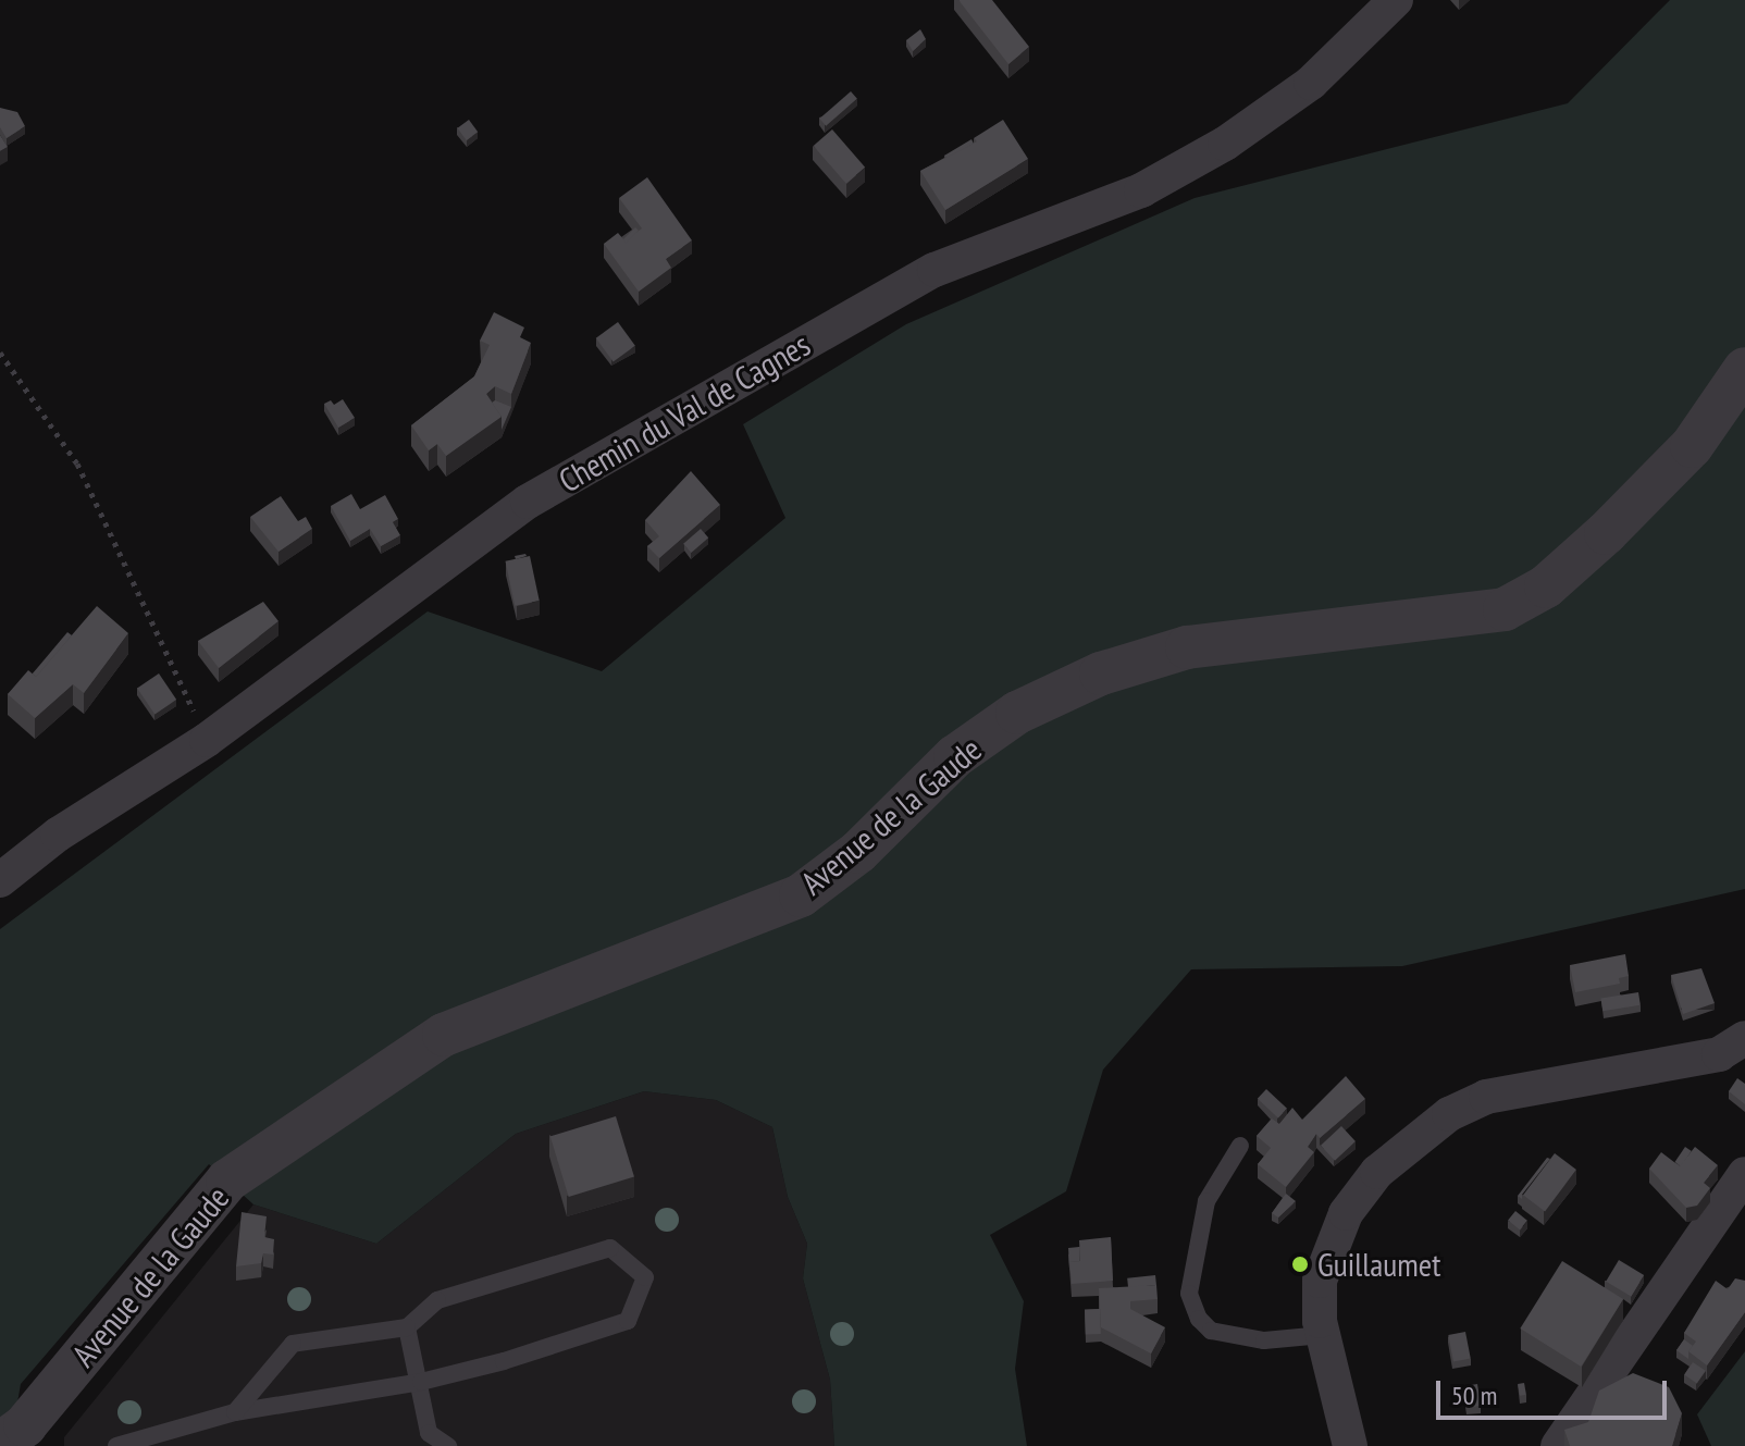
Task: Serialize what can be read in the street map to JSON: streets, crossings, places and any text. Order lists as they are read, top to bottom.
{
  "streets": {
    "street": ["Chemin du Val de Cagnes", "Avenue de la Gaude"]
  },
  "places": ["Guillaumet"],
  "scale_bar": "50 m"
}
